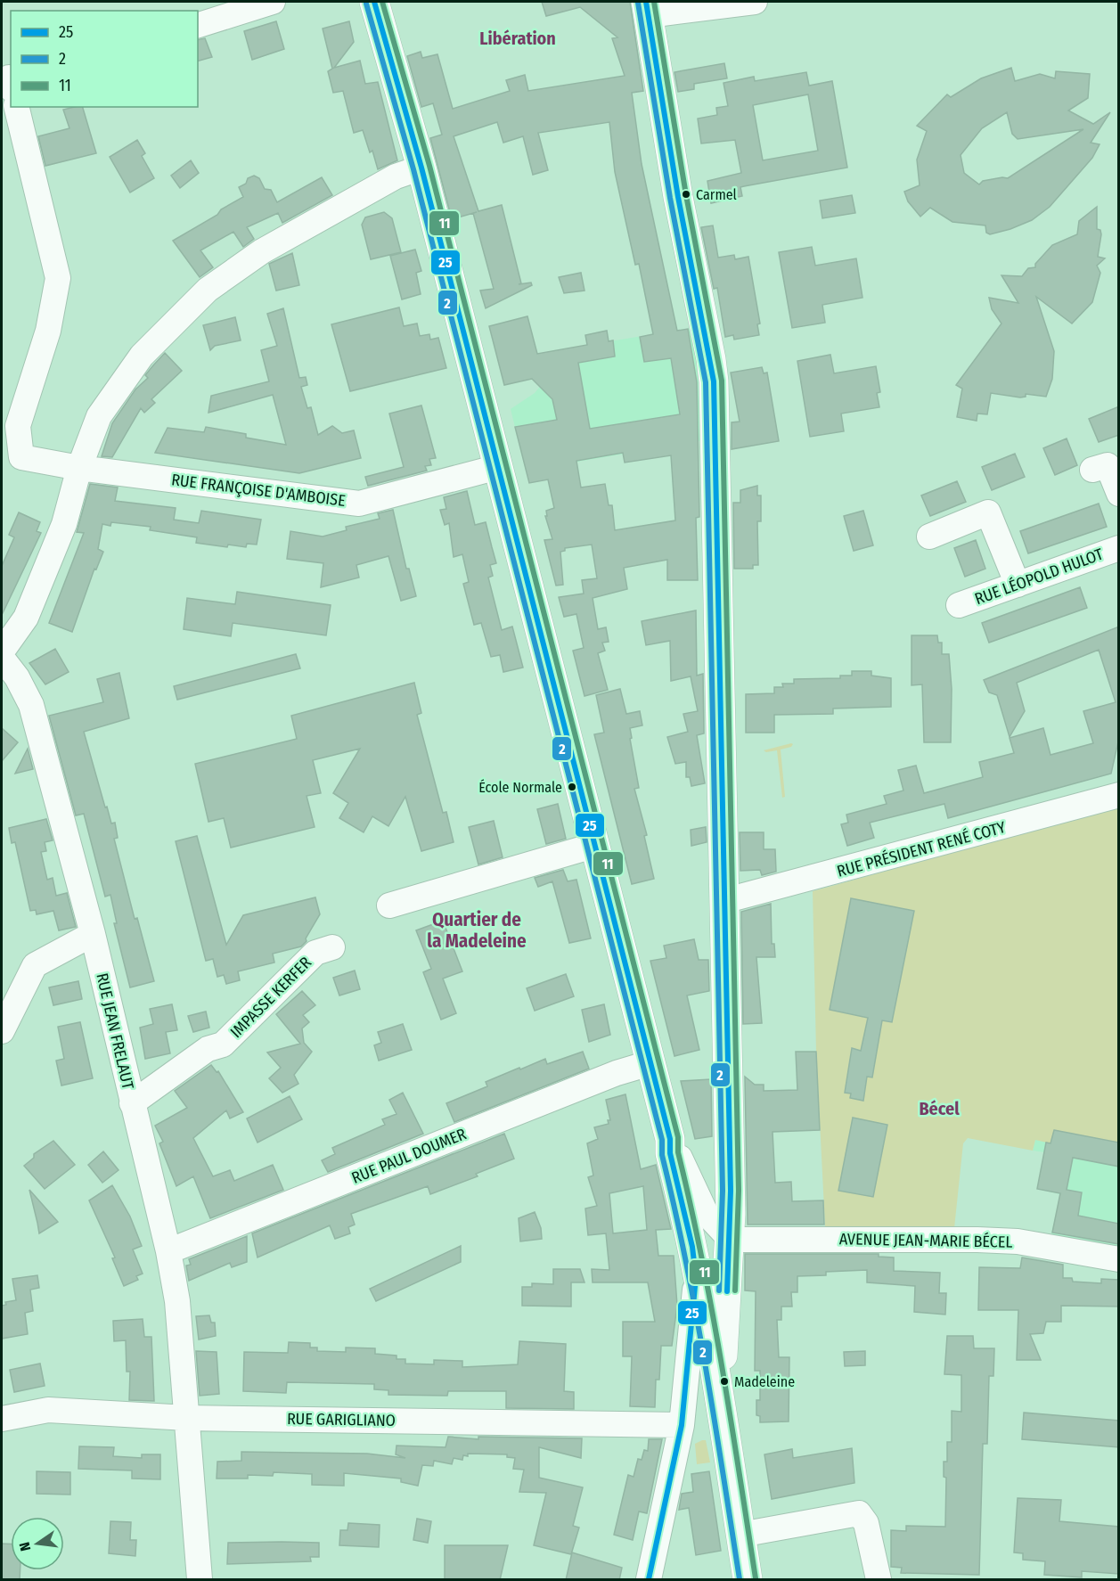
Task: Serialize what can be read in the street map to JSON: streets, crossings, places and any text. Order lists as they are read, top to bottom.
{
  "streets": {
    "street": [
      "RUE FRANÇOISE D'AMBOISE",
      "RUE LÉOPOLD HULOT",
      "RUE PRÉSIDENT RENÉ COTY",
      "IMPASSE KERFER",
      "RUE JEAN FRELAUT",
      "RUE PAUL DOUMER",
      "AVENUE JEAN-MARIE BÉCEL",
      "RUE GARIGLIANO"
    ]
  },
  "crossings": [
    ["IMPASSE KERFER", "RUE JEAN FRELAUT"],
    ["RUE JEAN FRELAUT", "RUE PAUL DOUMER"],
    ["RUE JEAN FRELAUT", "RUE GARIGLIANO"]
  ],
  "districts": ["Libération", "Quartier de la Madeleine", "Bécel"],
  "places": ["Carmel", "École Normale", "Madeleine"],
  "lines": ["transit line 25", "transit line 11", "transit line 2"],
  "legend": ["25", "2", "11"],
  "north": "left"
}
